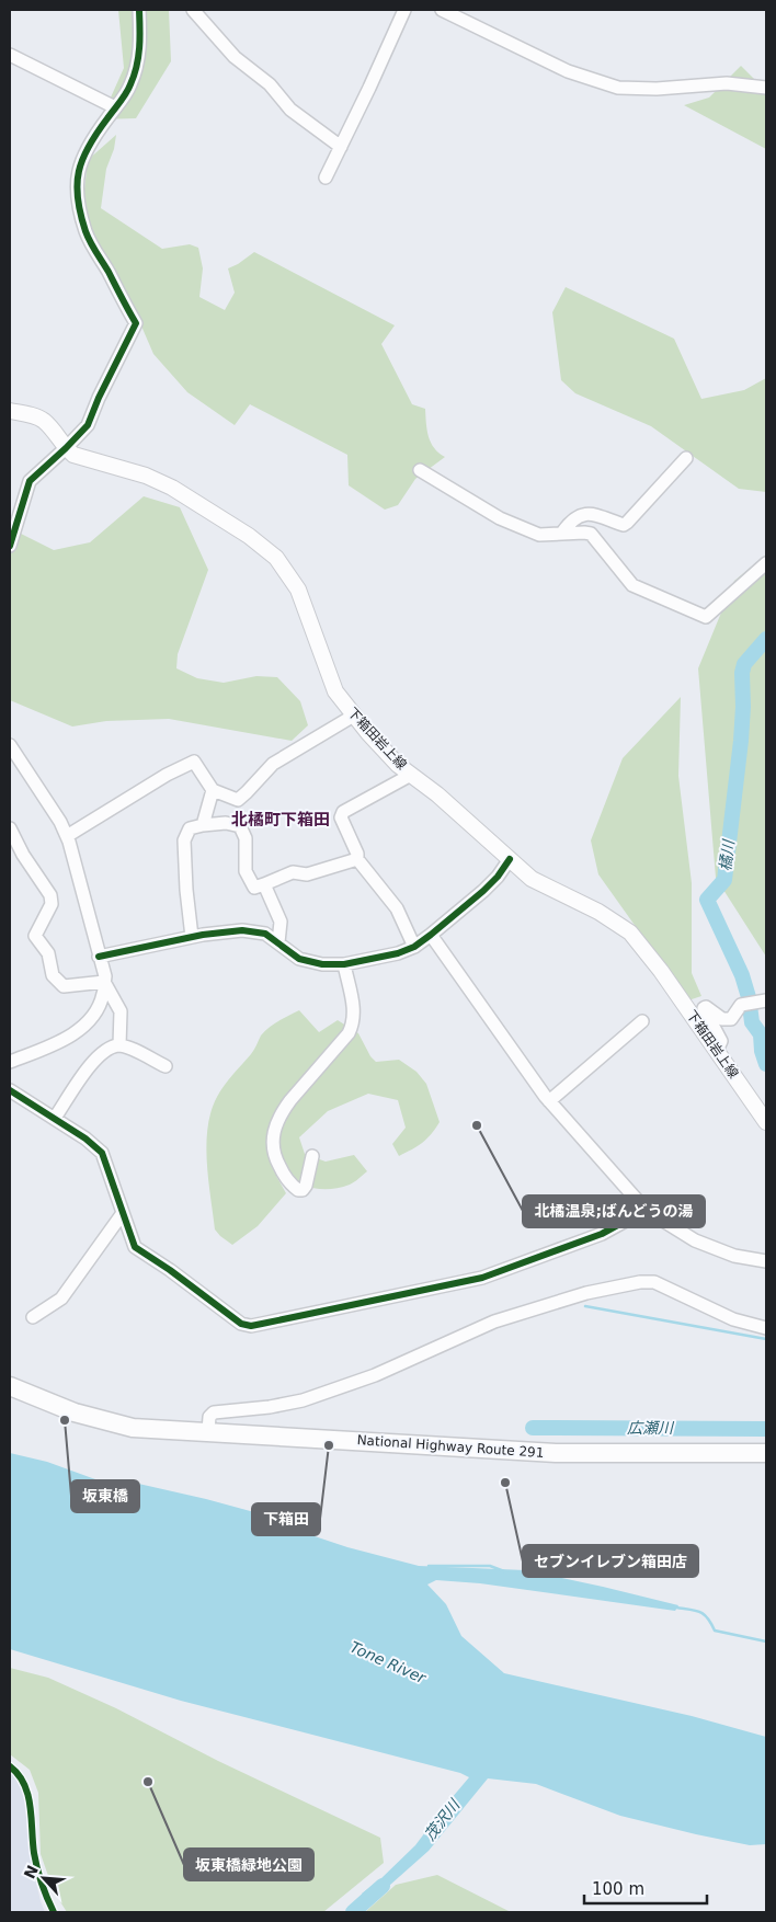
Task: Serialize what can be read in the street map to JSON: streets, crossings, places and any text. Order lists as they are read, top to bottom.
{
  "streets": {
    "highway": ["National Highway Route 291"],
    "main road": ["下箱田岩上線"]
  },
  "districts": ["北橘町下箱田"],
  "water": [
    "橘川",
    "広瀬川",
    "Tone River",
    "茂沢川"
  ],
  "places": [
    "北橘温泉;ばんどうの湯",
    "坂東橋",
    "下箱田",
    "セブンイレブン箱田店",
    "坂東橋緑地公園"
  ],
  "scale_bar": "100 m",
  "north": "top left"
}
